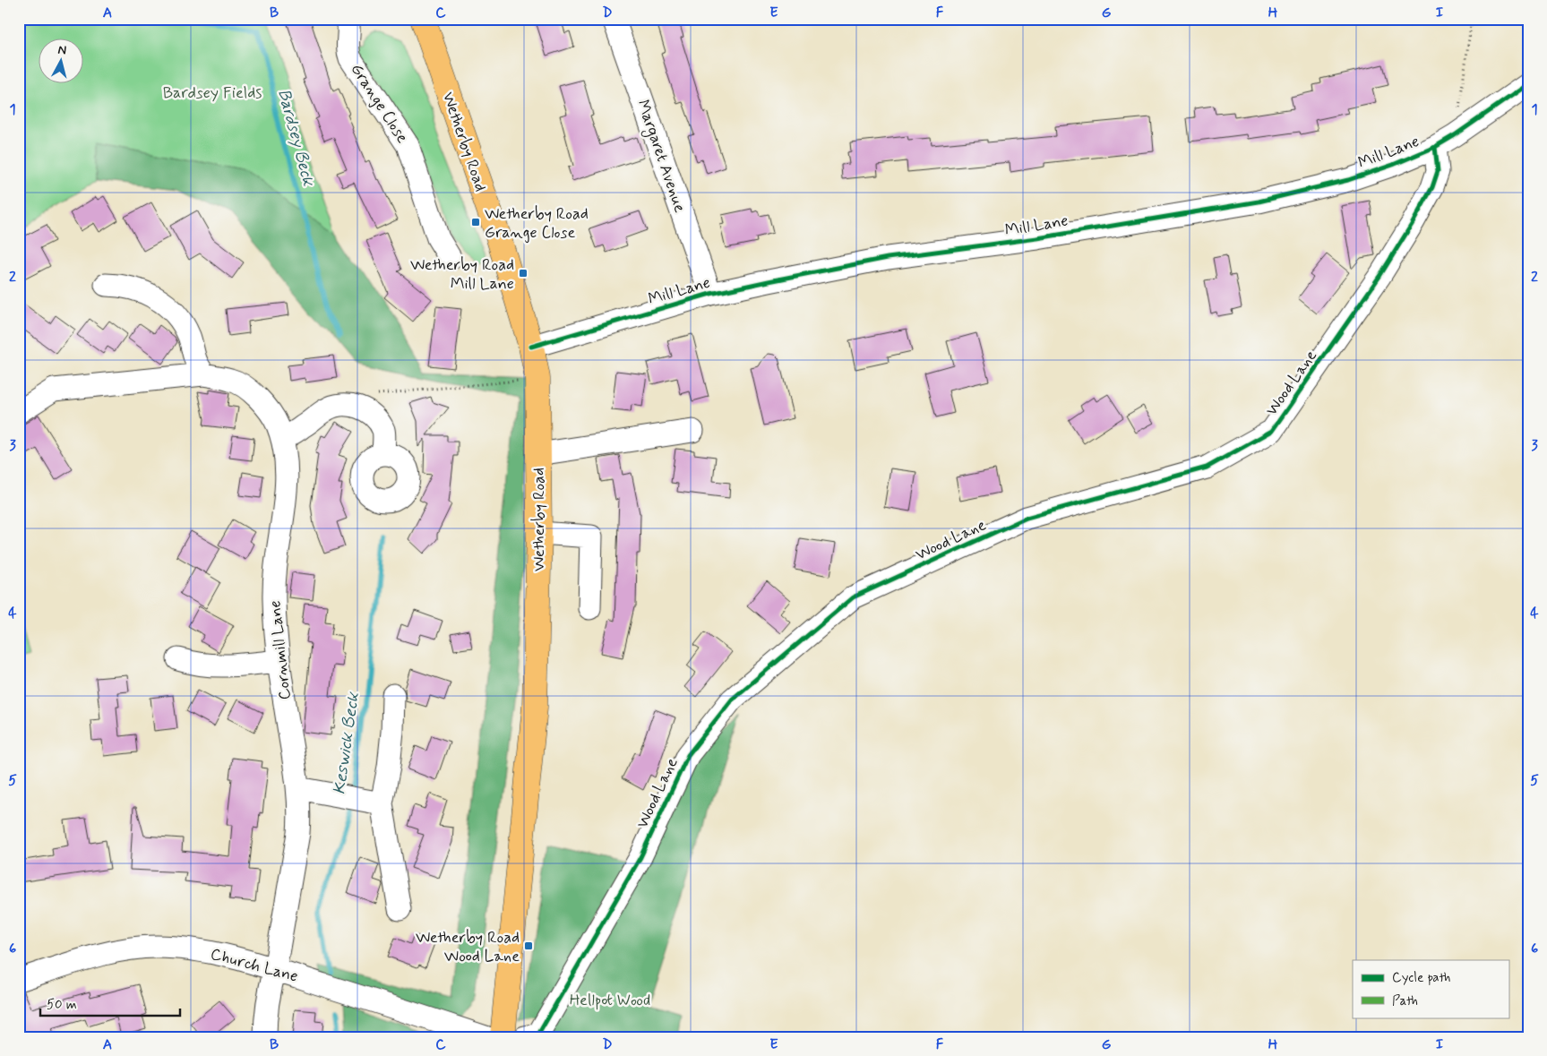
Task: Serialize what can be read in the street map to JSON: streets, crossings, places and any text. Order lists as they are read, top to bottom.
{
  "streets": {
    "main road": ["Wetherby Road"],
    "street": [
      "Grange Close",
      "Mill Lane",
      "Margaret Avenue",
      "Wood Lane",
      "Cornmill Lane",
      "Church Lane"
    ]
  },
  "crossings": [
    ["Wetherby Road", "Mill Lane"],
    ["Mill Lane", "Margaret Avenue"],
    ["Mill Lane", "Wood Lane"],
    ["Cornmill Lane", "Church Lane"]
  ],
  "water": ["Bardsey Beck", "Keswick Beck"],
  "parks": ["Bardsey Fields", "Hellpot Wood"],
  "places": {
    "transit": ["Wetherby Road Grange Close", "Wetherby Road Mill Lane", "Wetherby Road Wood Lane"]
  },
  "legend": ["Cycle path", "Path"],
  "scale_bar": "50 m",
  "north": "top",
  "grid": {
    "columns": [
      "A",
      "B",
      "C",
      "D",
      "E",
      "F",
      "G",
      "H",
      "I"
    ],
    "rows": [
      "1",
      "2",
      "3",
      "4",
      "5",
      "6"
    ]
  }
}
